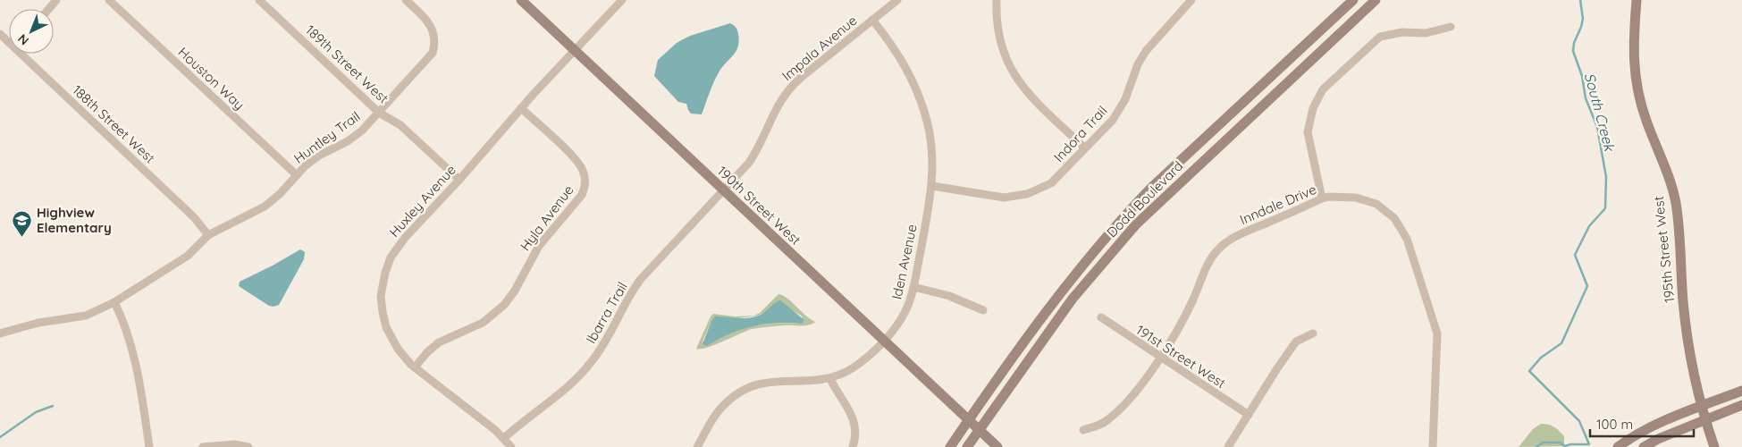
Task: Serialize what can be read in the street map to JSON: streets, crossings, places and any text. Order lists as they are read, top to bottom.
{
  "streets": {
    "street": [
      "Impala Avenue",
      "189th Street West",
      "Houston Way",
      "188th Street West",
      "Indora Trail",
      "Huntley Trail",
      "Dodd Boulevard",
      "Huxley Avenue",
      "Inndale Drive",
      "190th Street West",
      "Hyla Avenue",
      "195th Street West",
      "Iden Avenue",
      "Ibarra Trail",
      "191st Street West"
    ]
  },
  "crossings": [
    ["Impala Avenue", "190th Street West"],
    ["Impala Avenue", "Iden Avenue"],
    ["Impala Avenue", "Ibarra Trail"],
    ["189th Street West", "Huntley Trail"],
    ["189th Street West", "Huxley Avenue"],
    ["Houston Way", "Huntley Trail"],
    ["188th Street West", "Huntley Trail"],
    ["Indora Trail", "Iden Avenue"],
    ["Dodd Boulevard", "190th Street West"],
    ["Huxley Avenue", "190th Street West"],
    ["Huxley Avenue", "Hyla Avenue"],
    ["Huxley Avenue", "Ibarra Trail"],
    ["Inndale Drive", "191st Street West"],
    ["190th Street West", "Iden Avenue"],
    ["190th Street West", "Ibarra Trail"]
  ],
  "water": ["South Creek"],
  "places": {
    "school or university": ["Highview Elementary"]
  },
  "scale_bar": "100 m",
  "north": "bottom left"
}
